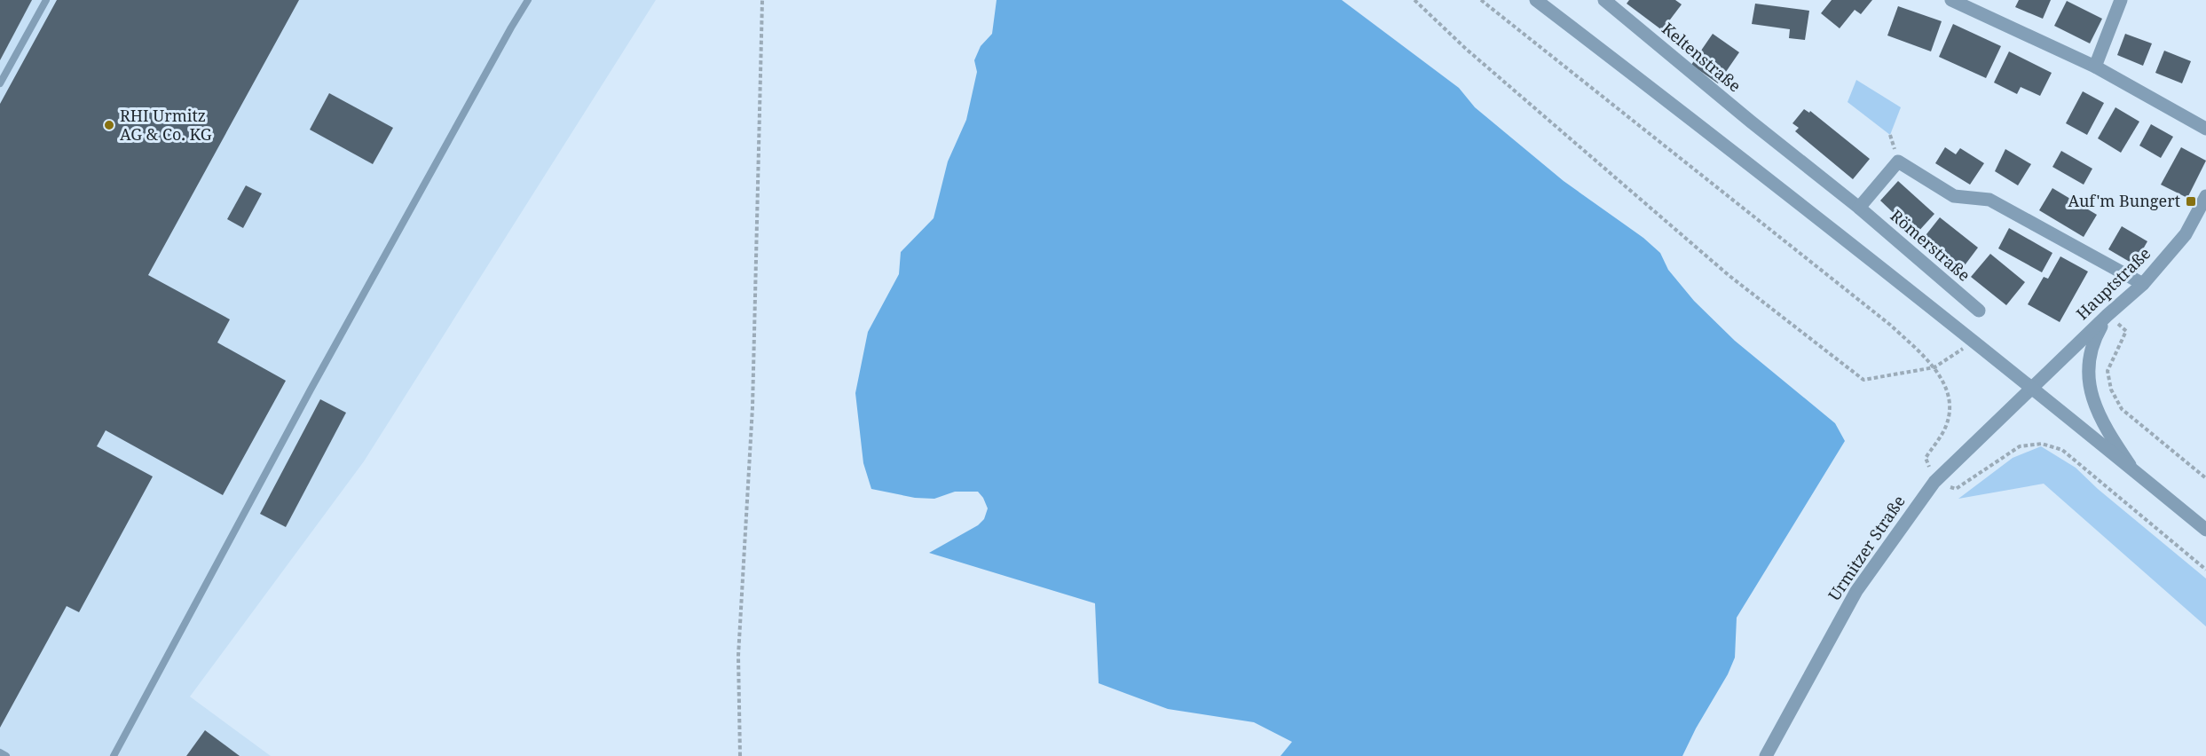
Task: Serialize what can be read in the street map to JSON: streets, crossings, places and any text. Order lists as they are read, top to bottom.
{
  "streets": {
    "street": [
      "Keltenstraße",
      "Römerstraße",
      "Hauptstraße",
      "Urmitzer Straße"
    ]
  },
  "crossings": [
    ["Keltenstraße", "Römerstraße"],
    ["Hauptstraße", "Urmitzer Straße"]
  ],
  "places": {
    "other": ["RHI Urmitz AG & Co. KG"],
    "transit": ["Auf'm Bungert"]
  }
}
